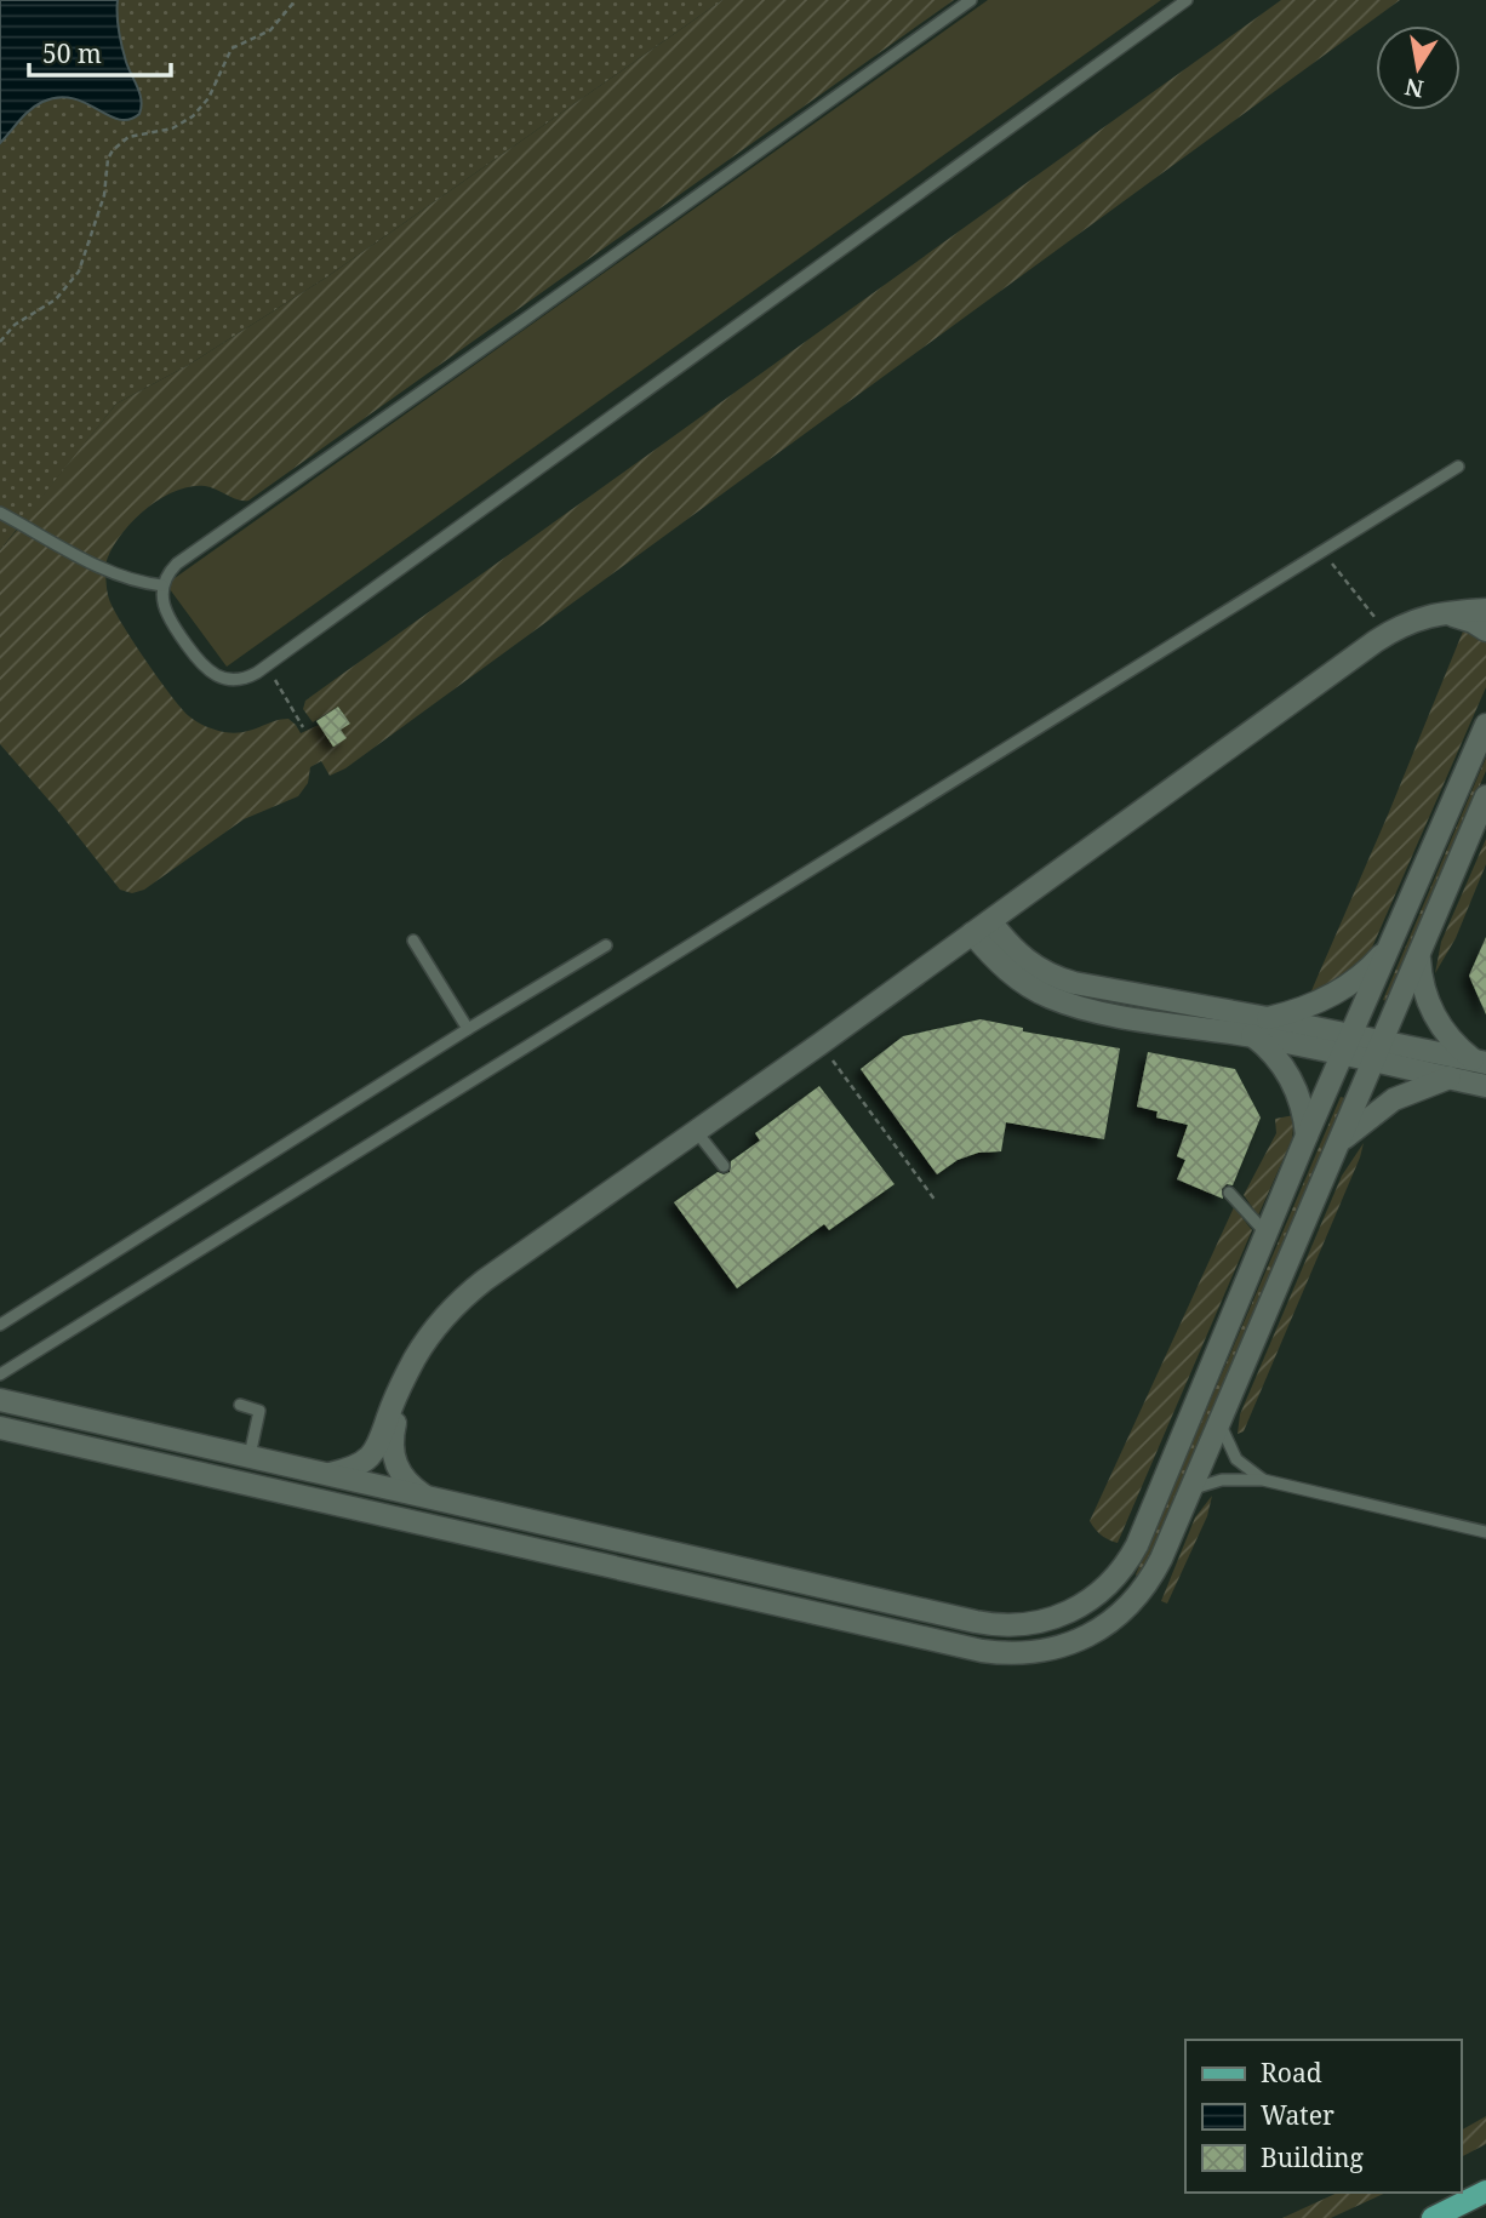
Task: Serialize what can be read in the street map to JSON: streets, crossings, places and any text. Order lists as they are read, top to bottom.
{
  "legend": ["Road", "Water", "Building"],
  "scale_bar": "50 m",
  "north": "bottom"
}
